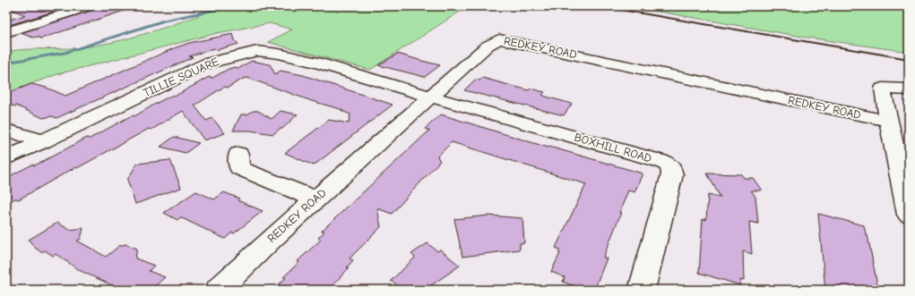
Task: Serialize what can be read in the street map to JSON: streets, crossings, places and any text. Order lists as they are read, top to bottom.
{
  "streets": {
    "street": ["REDKEY ROAD", "TILLIE SQUARE", "BOXHILL ROAD"]
  },
  "crossings": [
    ["REDKEY ROAD", "TILLIE SQUARE"],
    ["REDKEY ROAD", "BOXHILL ROAD"],
    ["TILLIE SQUARE", "BOXHILL ROAD"]
  ]
}
